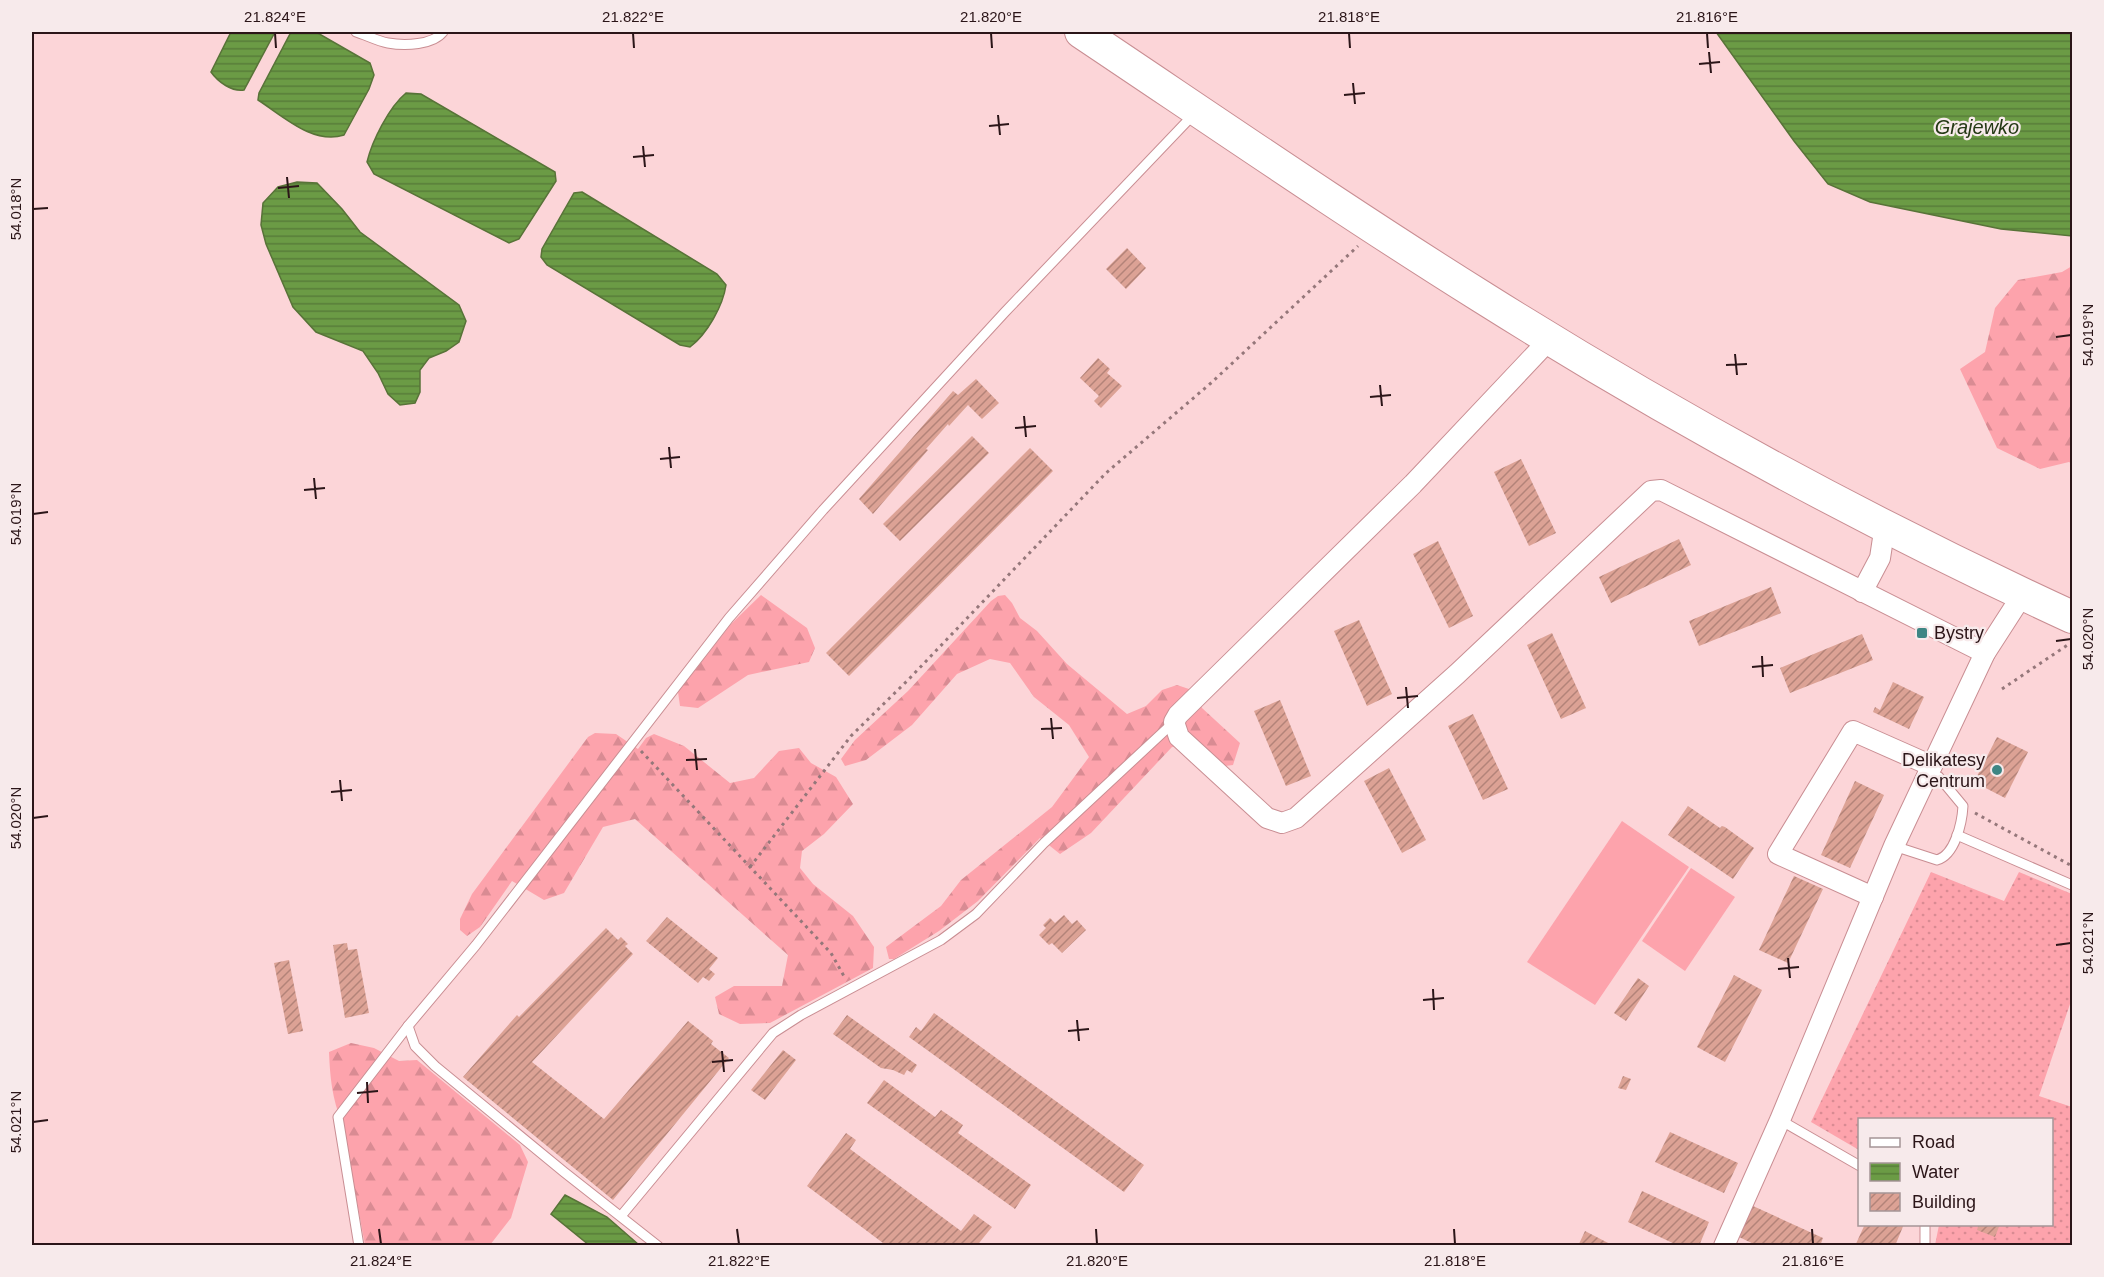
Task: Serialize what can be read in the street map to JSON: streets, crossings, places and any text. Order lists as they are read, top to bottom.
{
  "water": ["Grajewko"],
  "places": {
    "transit": ["Bystry"],
    "other": ["Delikatesy Centrum"]
  },
  "legend": ["Road", "Water", "Building"],
  "coordinates": [
    "21.824°E",
    "21.822°E",
    "21.820°E",
    "21.818°E",
    "21.816°E",
    "54.018°N",
    "54.019°N",
    "54.020°N",
    "54.021°N"
  ]
}
